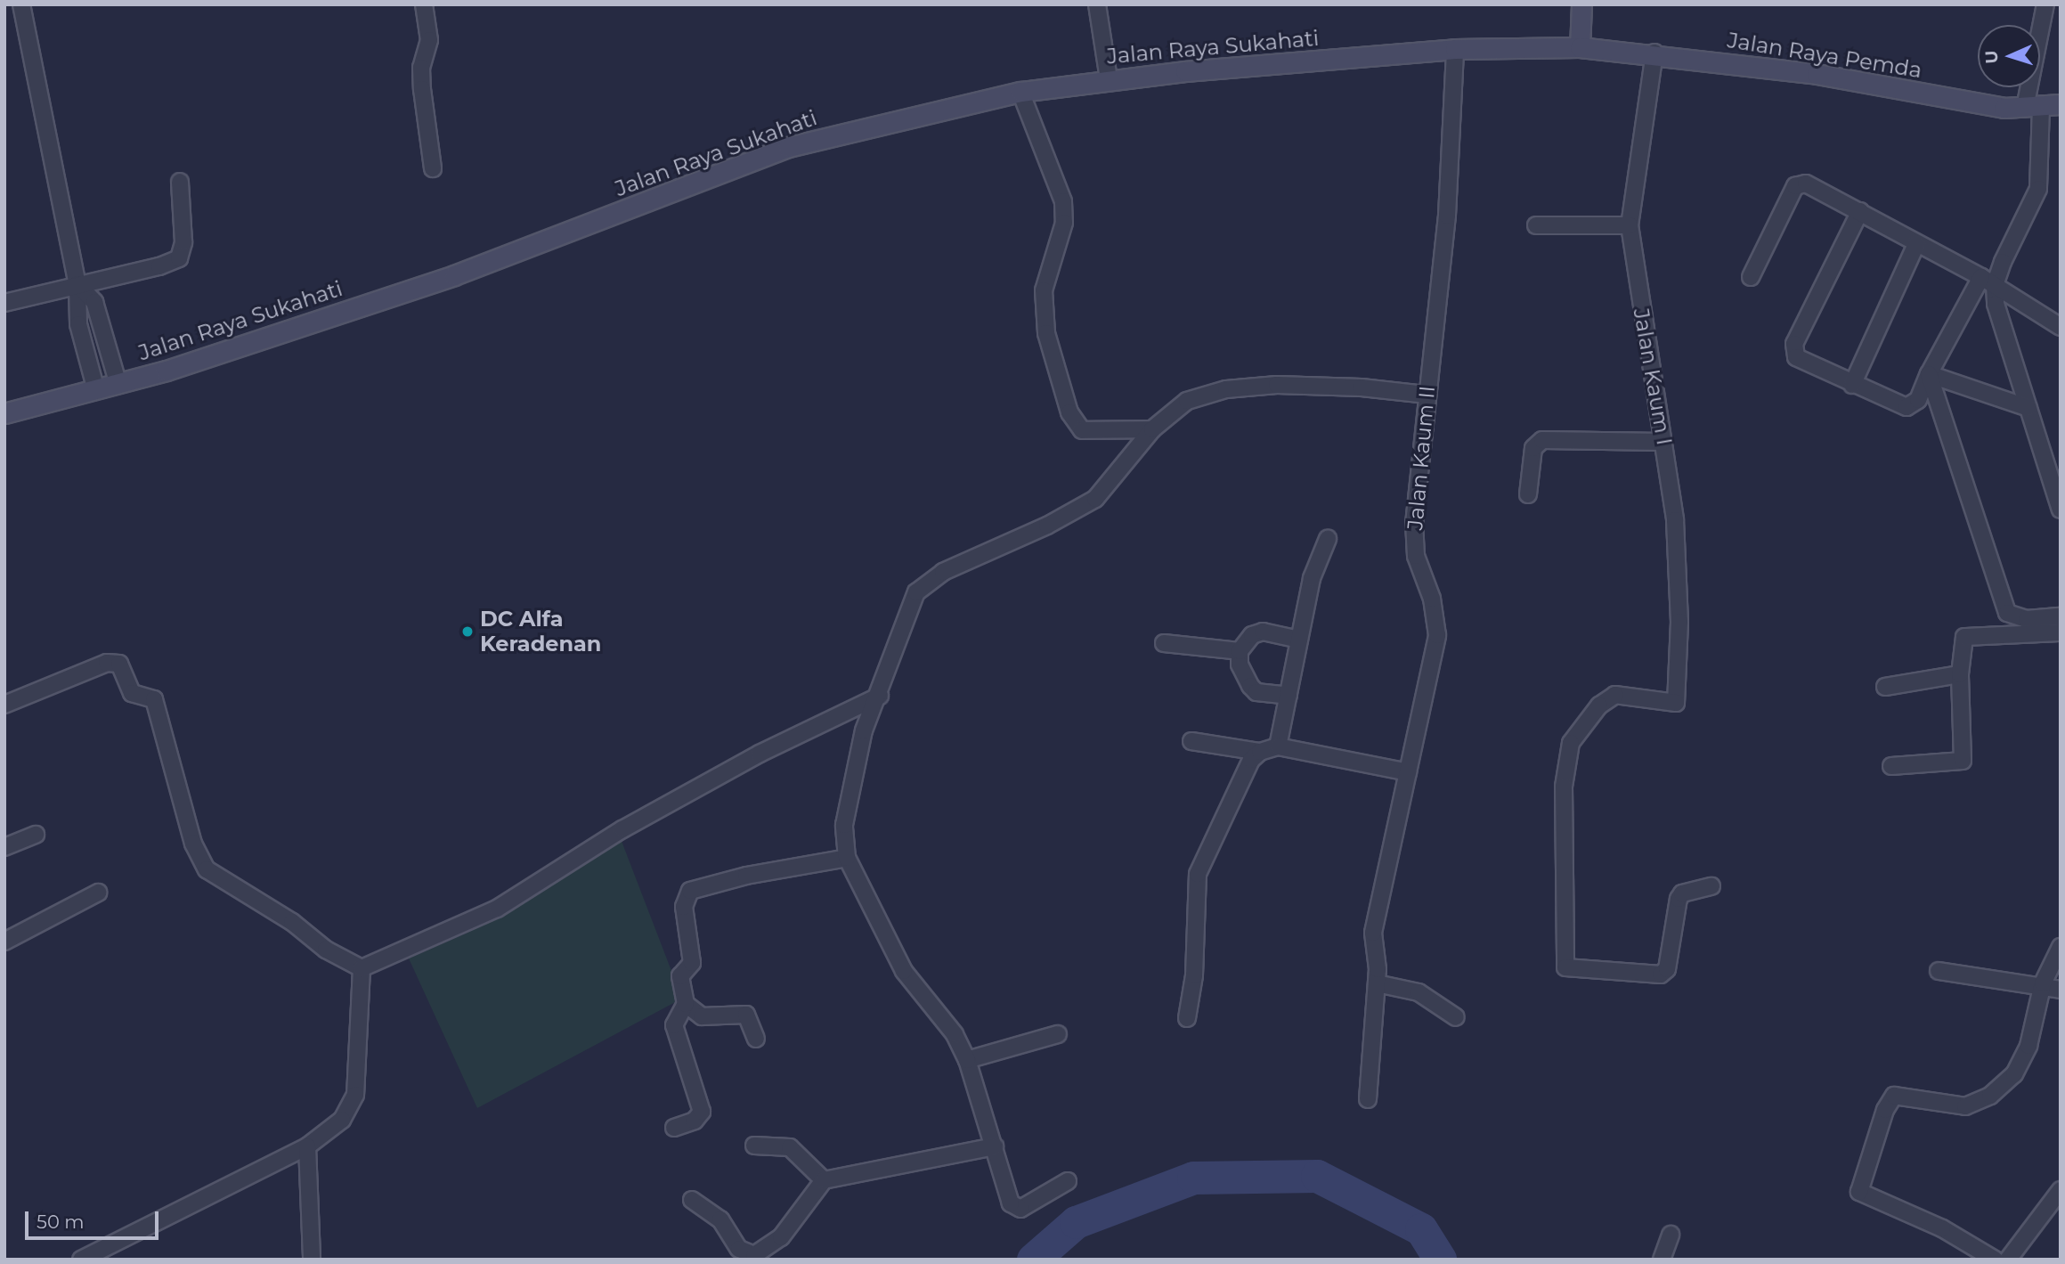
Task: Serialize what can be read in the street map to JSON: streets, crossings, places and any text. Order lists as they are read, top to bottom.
{
  "streets": {
    "main road": ["Jalan Raya Sukahati", "Jalan Raya Pemda"],
    "street": ["Jalan Kaum I", "Jalan Kaum II"]
  },
  "crossings": [
    ["Jalan Raya Sukahati", "Jalan Raya Pemda"],
    ["Jalan Raya Sukahati", "Jalan Kaum II"],
    ["Jalan Raya Pemda", "Jalan Kaum I"]
  ],
  "places": ["DC Alfa Keradenan"],
  "scale_bar": "50 m",
  "north": "left"
}
